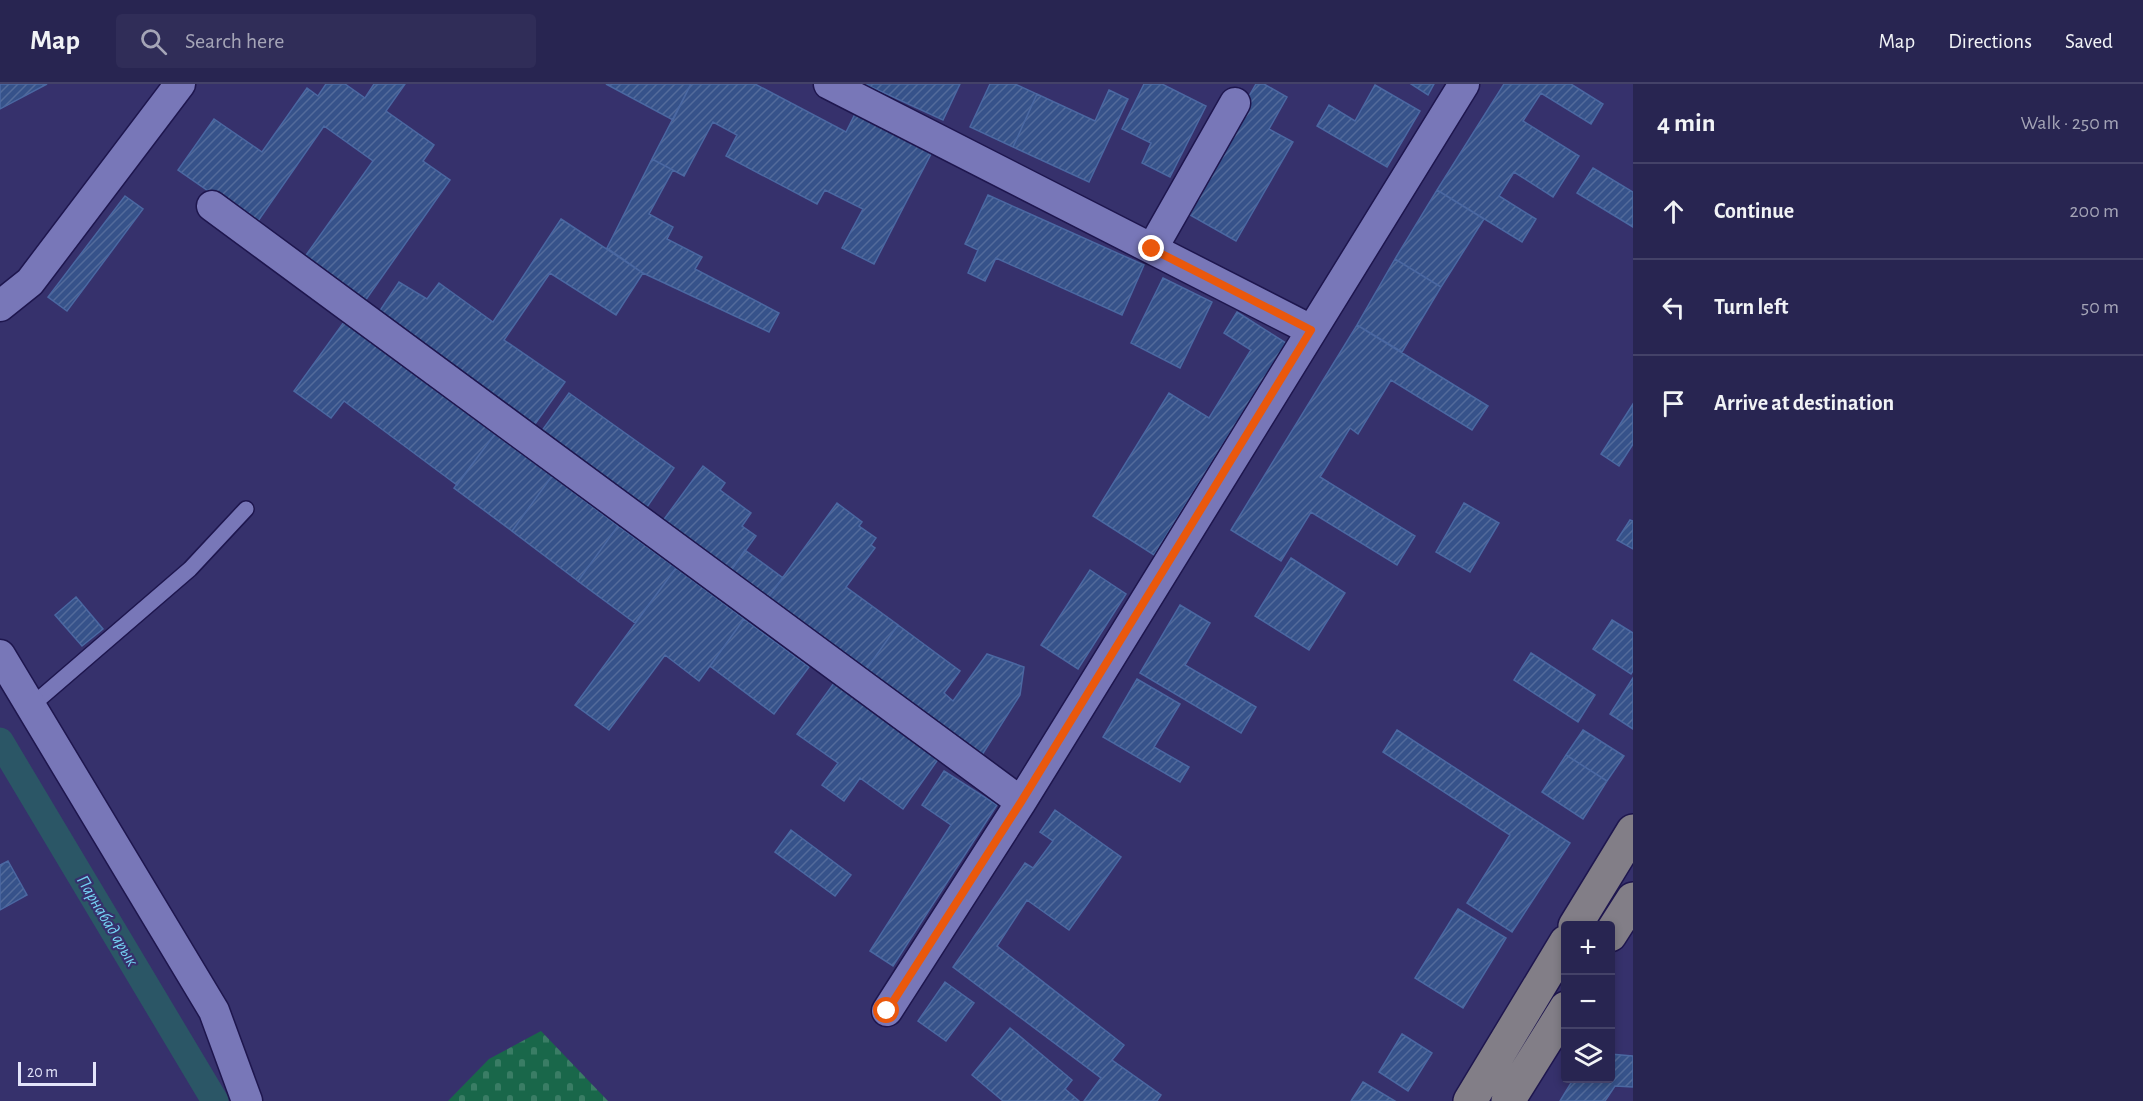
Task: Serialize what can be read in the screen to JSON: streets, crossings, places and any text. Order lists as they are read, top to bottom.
{
  "water": ["Парнабад арык"],
  "scale_bar": "20 m",
  "page": {
    "header": "Map",
    "search": "Search here",
    "nav": ["Map", "Directions", "Saved"],
    "heading": ["4 min", "Walk · 250 m"],
    "list": [
      ["Continue", "200 m"],
      ["Turn left", "50 m"],
      "Arrive at destination"
    ],
    "map_buttons": ["+", "−"],
    "scale": "20 m"
  }
}
